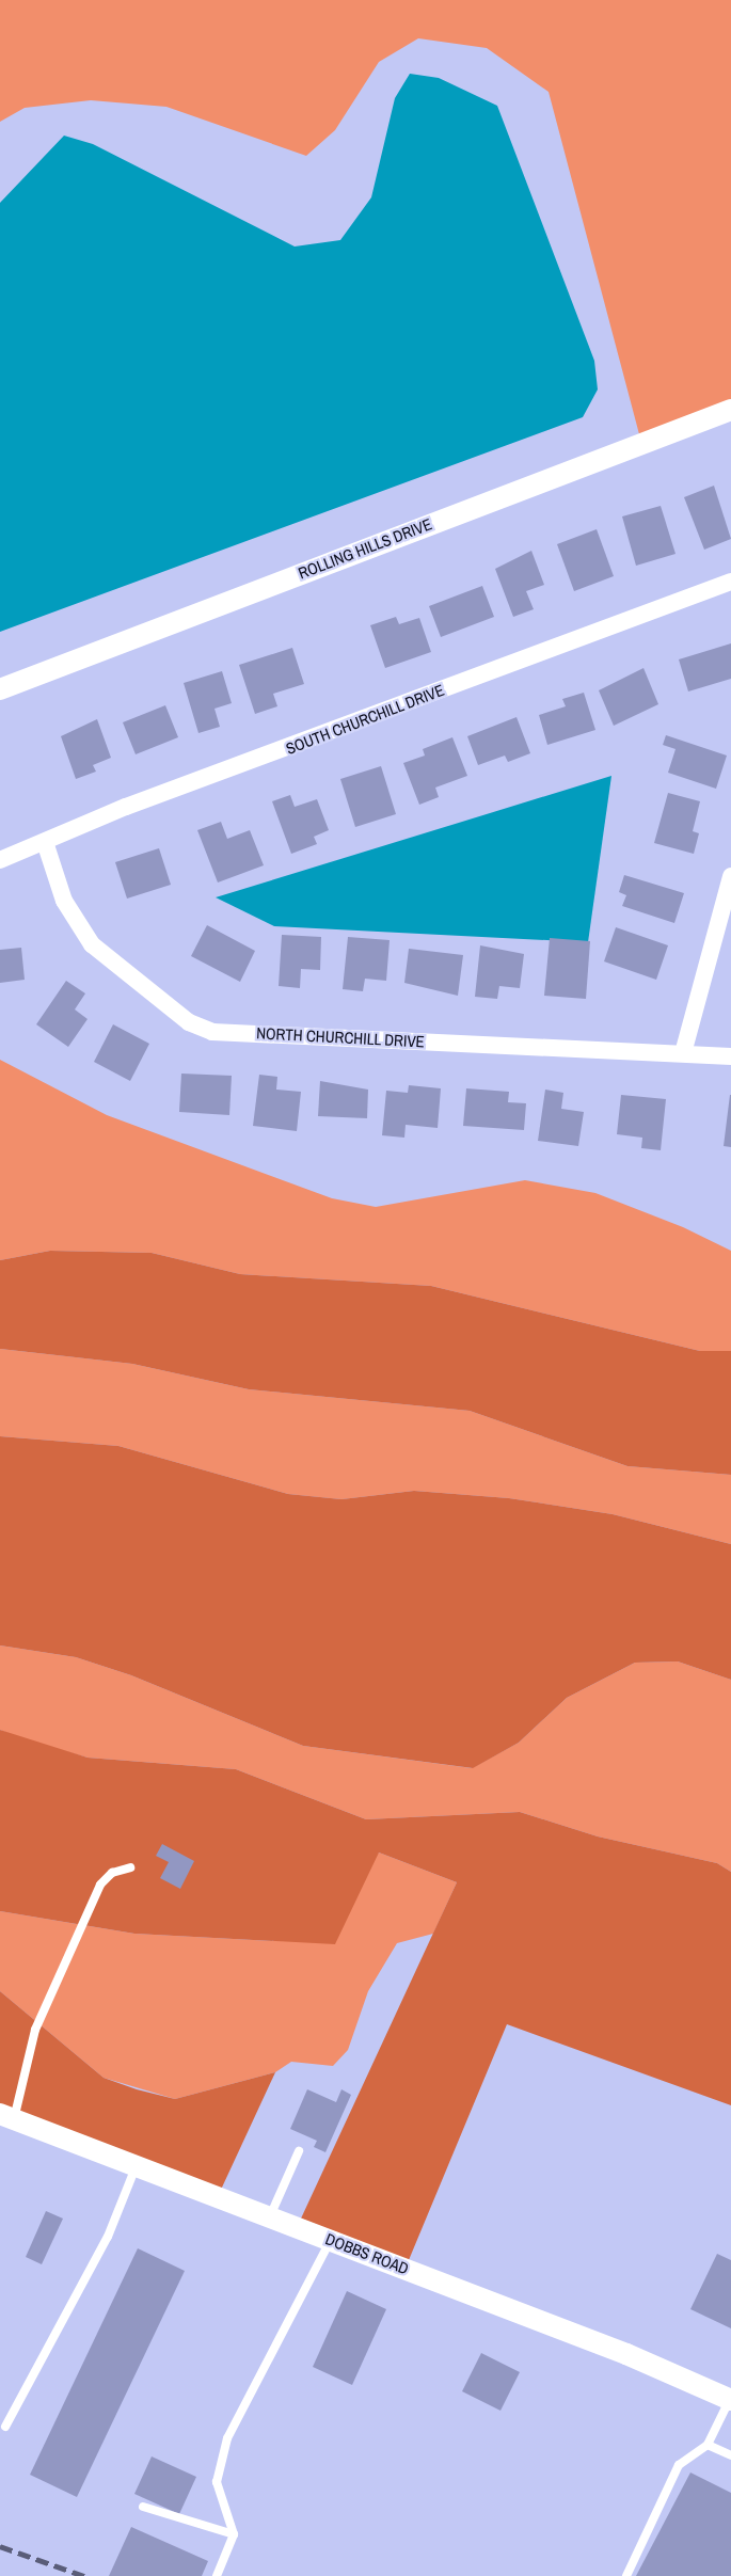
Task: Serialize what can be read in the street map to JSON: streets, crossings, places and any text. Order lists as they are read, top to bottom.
{
  "streets": {
    "street": [
      "ROLLING HILLS DRIVE",
      "SOUTH CHURCHILL DRIVE",
      "NORTH CHURCHILL DRIVE",
      "DOBBS ROAD"
    ]
  },
  "crossings": [
    ["SOUTH CHURCHILL DRIVE", "NORTH CHURCHILL DRIVE"]
  ]
}
